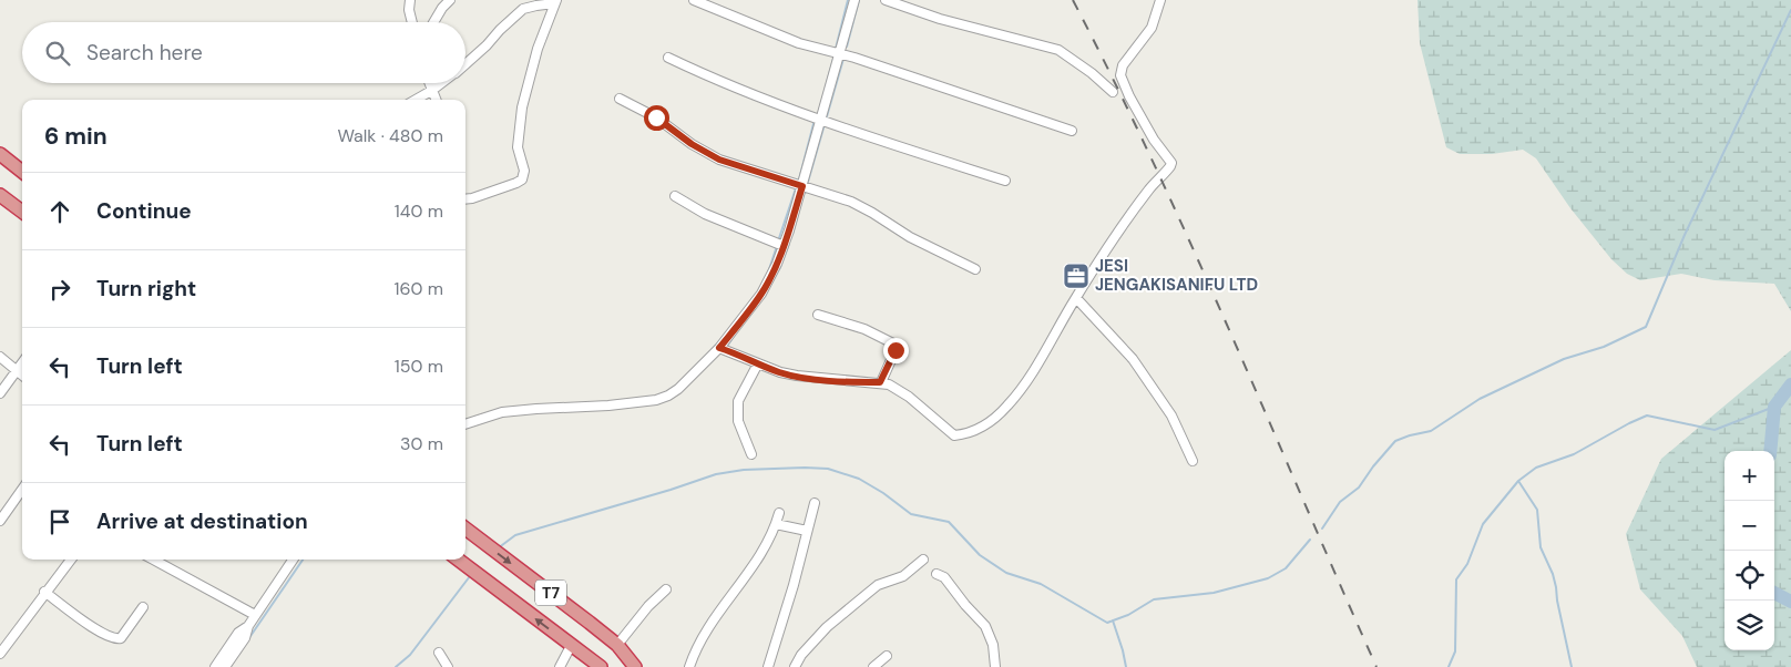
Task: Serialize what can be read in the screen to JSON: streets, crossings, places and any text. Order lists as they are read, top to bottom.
{
  "streets": {
    "highway": ["T7"]
  },
  "places": {
    "office": ["JESI JENGAKISANIFU LTD"]
  },
  "page": {
    "search": "Search here",
    "heading": ["6 min", "Walk · 480 m"],
    "list": [
      ["Continue", "140 m"],
      ["Turn right", "160 m"],
      ["Turn left", "150 m"],
      ["Turn left", "30 m"],
      "Arrive at destination"
    ],
    "map_buttons": ["+", "−"]
  }
}
